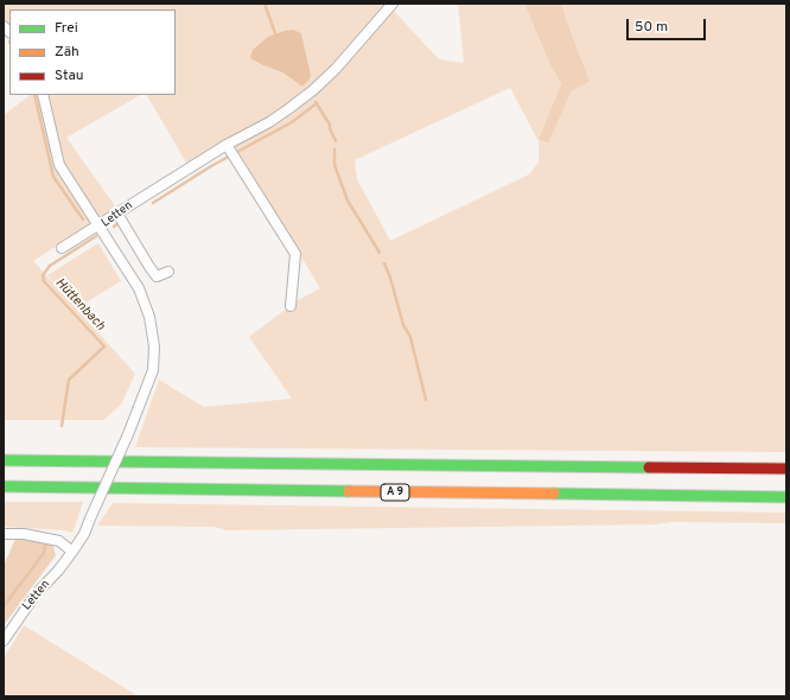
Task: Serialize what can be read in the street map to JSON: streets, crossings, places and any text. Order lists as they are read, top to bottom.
{
  "streets": {
    "highway": ["A 9"],
    "street": ["Letten"]
  },
  "water": ["Hüttenbach"],
  "legend": ["Frei", "Zäh", "Stau"],
  "scale_bar": "50 m"
}
